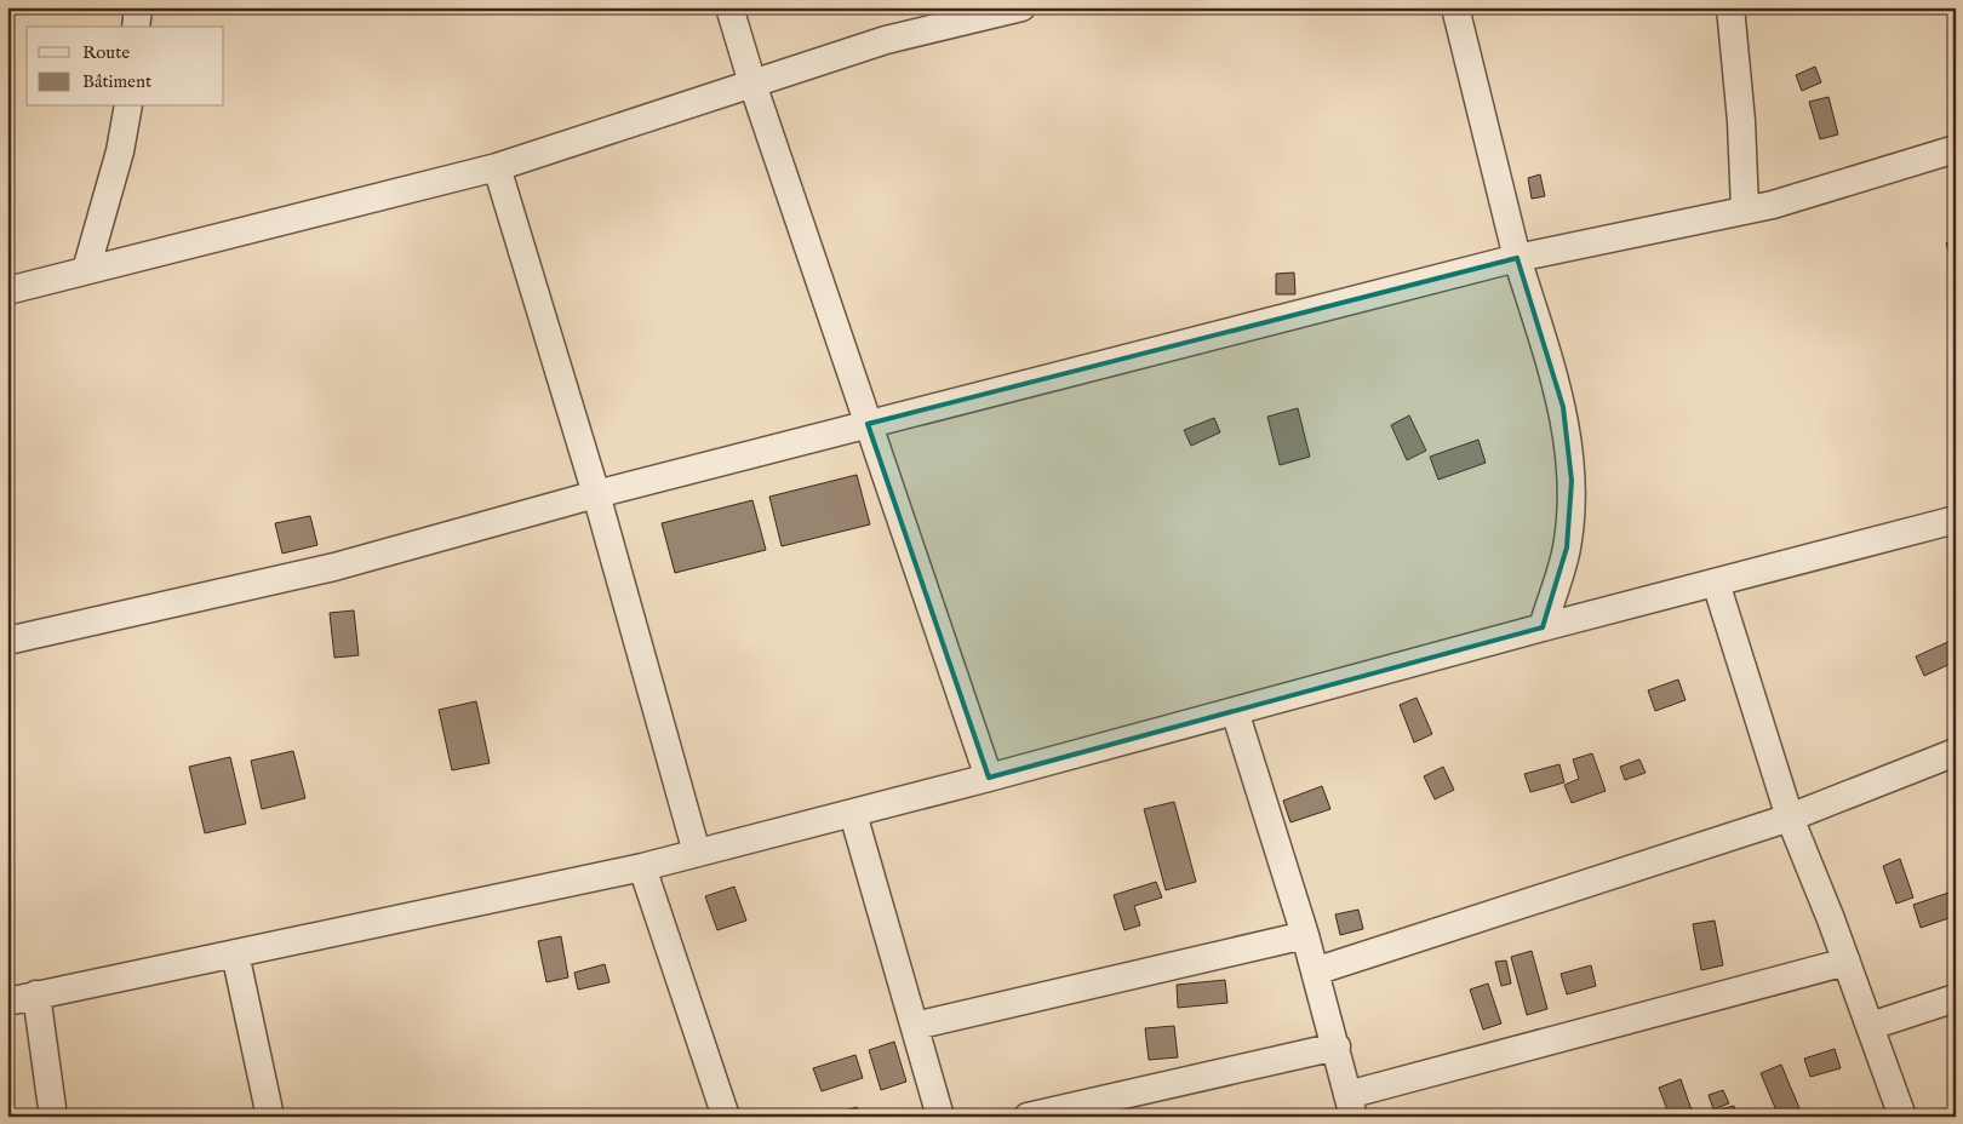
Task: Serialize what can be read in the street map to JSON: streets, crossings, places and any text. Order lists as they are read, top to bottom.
{
  "legend": ["Route", "Bâtiment"]
}
